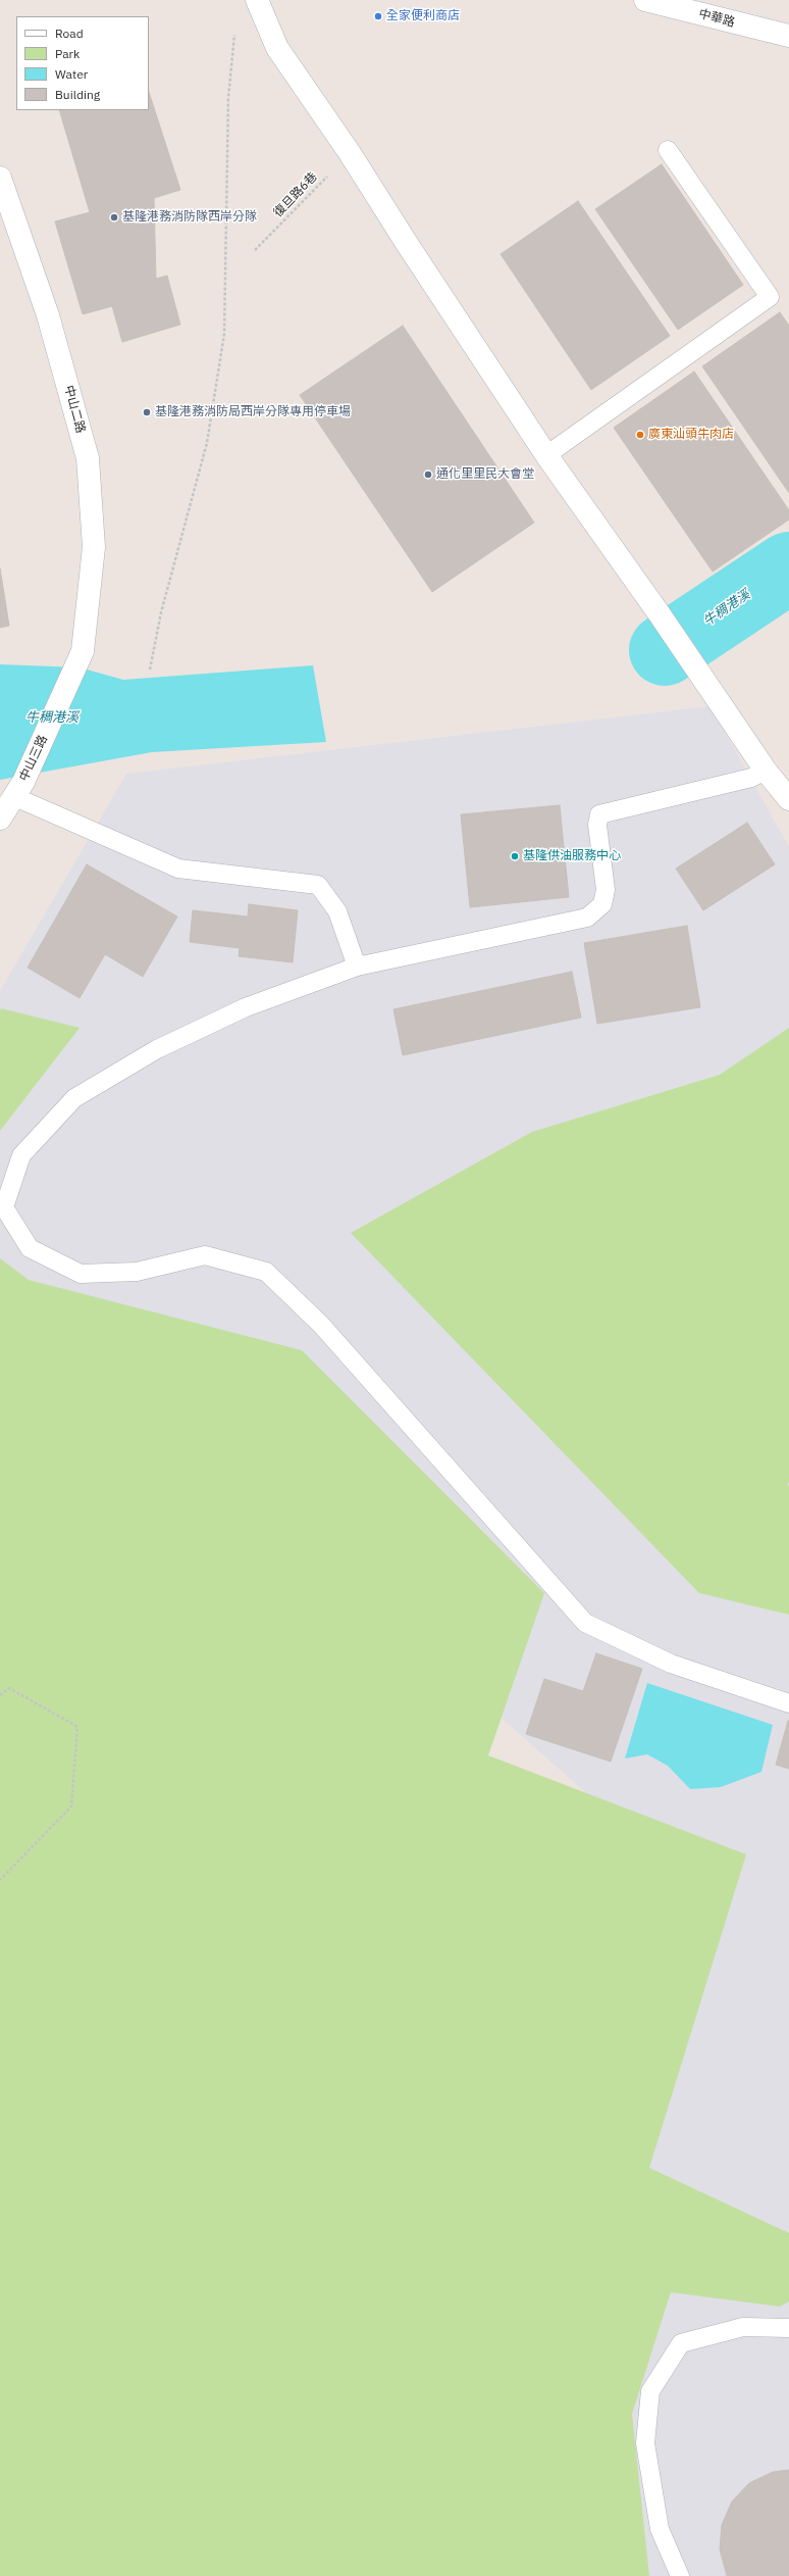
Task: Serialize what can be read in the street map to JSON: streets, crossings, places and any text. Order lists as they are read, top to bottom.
{
  "streets": {
    "street": ["中華路", "中山二路", "中山三路"],
    "path": ["復旦路6巷"]
  },
  "crossings": [
    ["中山二路", "中山三路"]
  ],
  "water": ["牛稠港溪"],
  "places": [
    "全家便利商店",
    "基隆港務消防隊西岸分隊",
    "基隆港務消防局西岸分隊專用停車場",
    "廣東汕頭牛肉店",
    "通化里里民大會堂",
    "基隆供油服務中心"
  ],
  "legend": [
    "Road",
    "Park",
    "Water",
    "Building"
  ]
}
